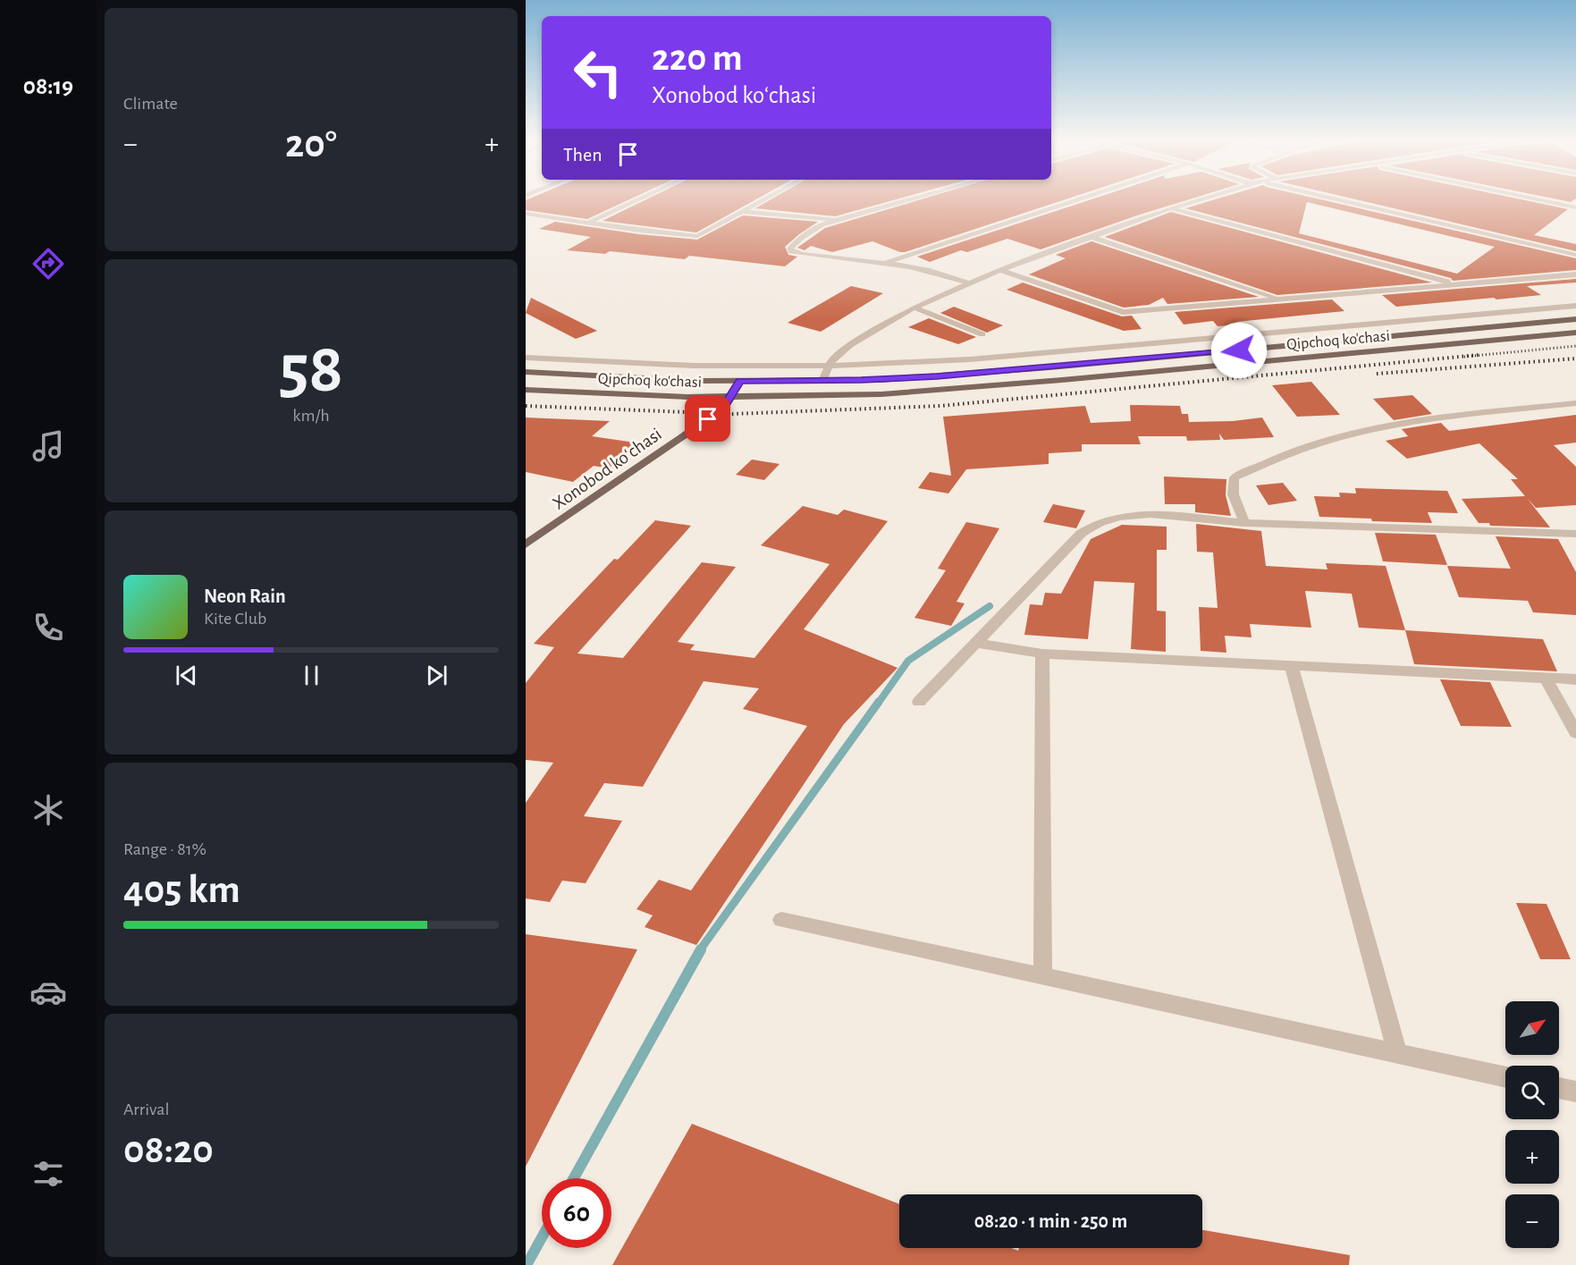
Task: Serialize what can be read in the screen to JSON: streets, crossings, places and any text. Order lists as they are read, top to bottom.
{
  "streets": {
    "main road": ["Qipchoq ko'chasi", "Xonobod koʻchasi"]
  },
  "crossings": [
    ["Qipchoq ko'chasi", "Xonobod koʻchasi"]
  ],
  "north": "top right",
  "page": {
    "tabs": "08:19",
    "tile": [
      "Climate",
      ["58", "km/h"],
      ["Range · 81%", "405 km"],
      ["Arrival", "08:20"]
    ],
    "turn": ["220 m", "Xonobod koʻchasi"],
    "heat": ["−", "20°", "+"],
    "then": "Then",
    "song": ["Neon Rain", "Kite Club"],
    "map_buttons": ["+", "−"],
    "limit": "60",
    "trip": "08:20 · 1 min · 250 m"
  }
}
